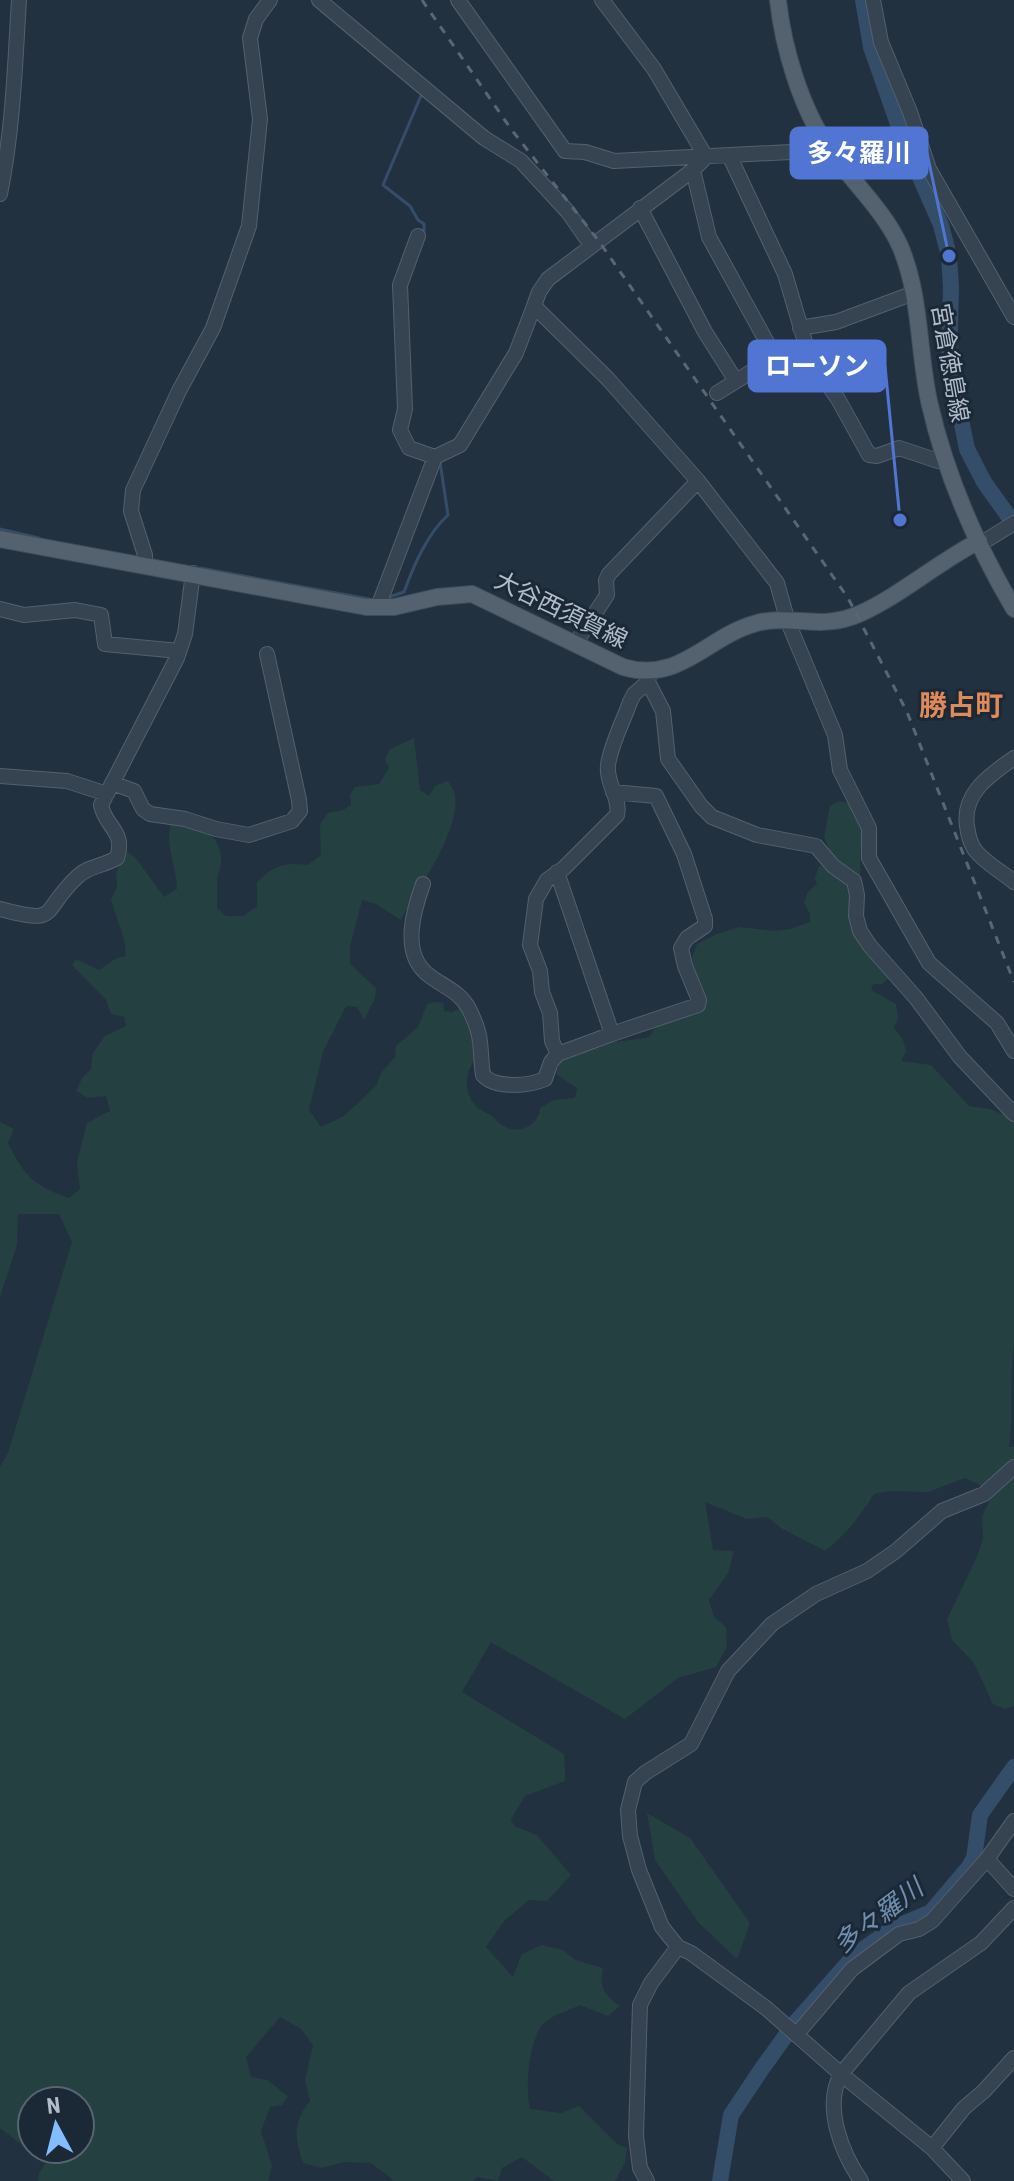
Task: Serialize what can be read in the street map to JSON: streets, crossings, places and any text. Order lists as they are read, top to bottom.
{
  "streets": {
    "main road": ["宮倉徳島線", "大谷西須賀線"]
  },
  "crossings": [
    ["宮倉徳島線", "大谷西須賀線"]
  ],
  "districts": ["勝占町"],
  "water": ["多々羅川"],
  "places": ["多々羅川", "ローソン"],
  "north": "top"
}
